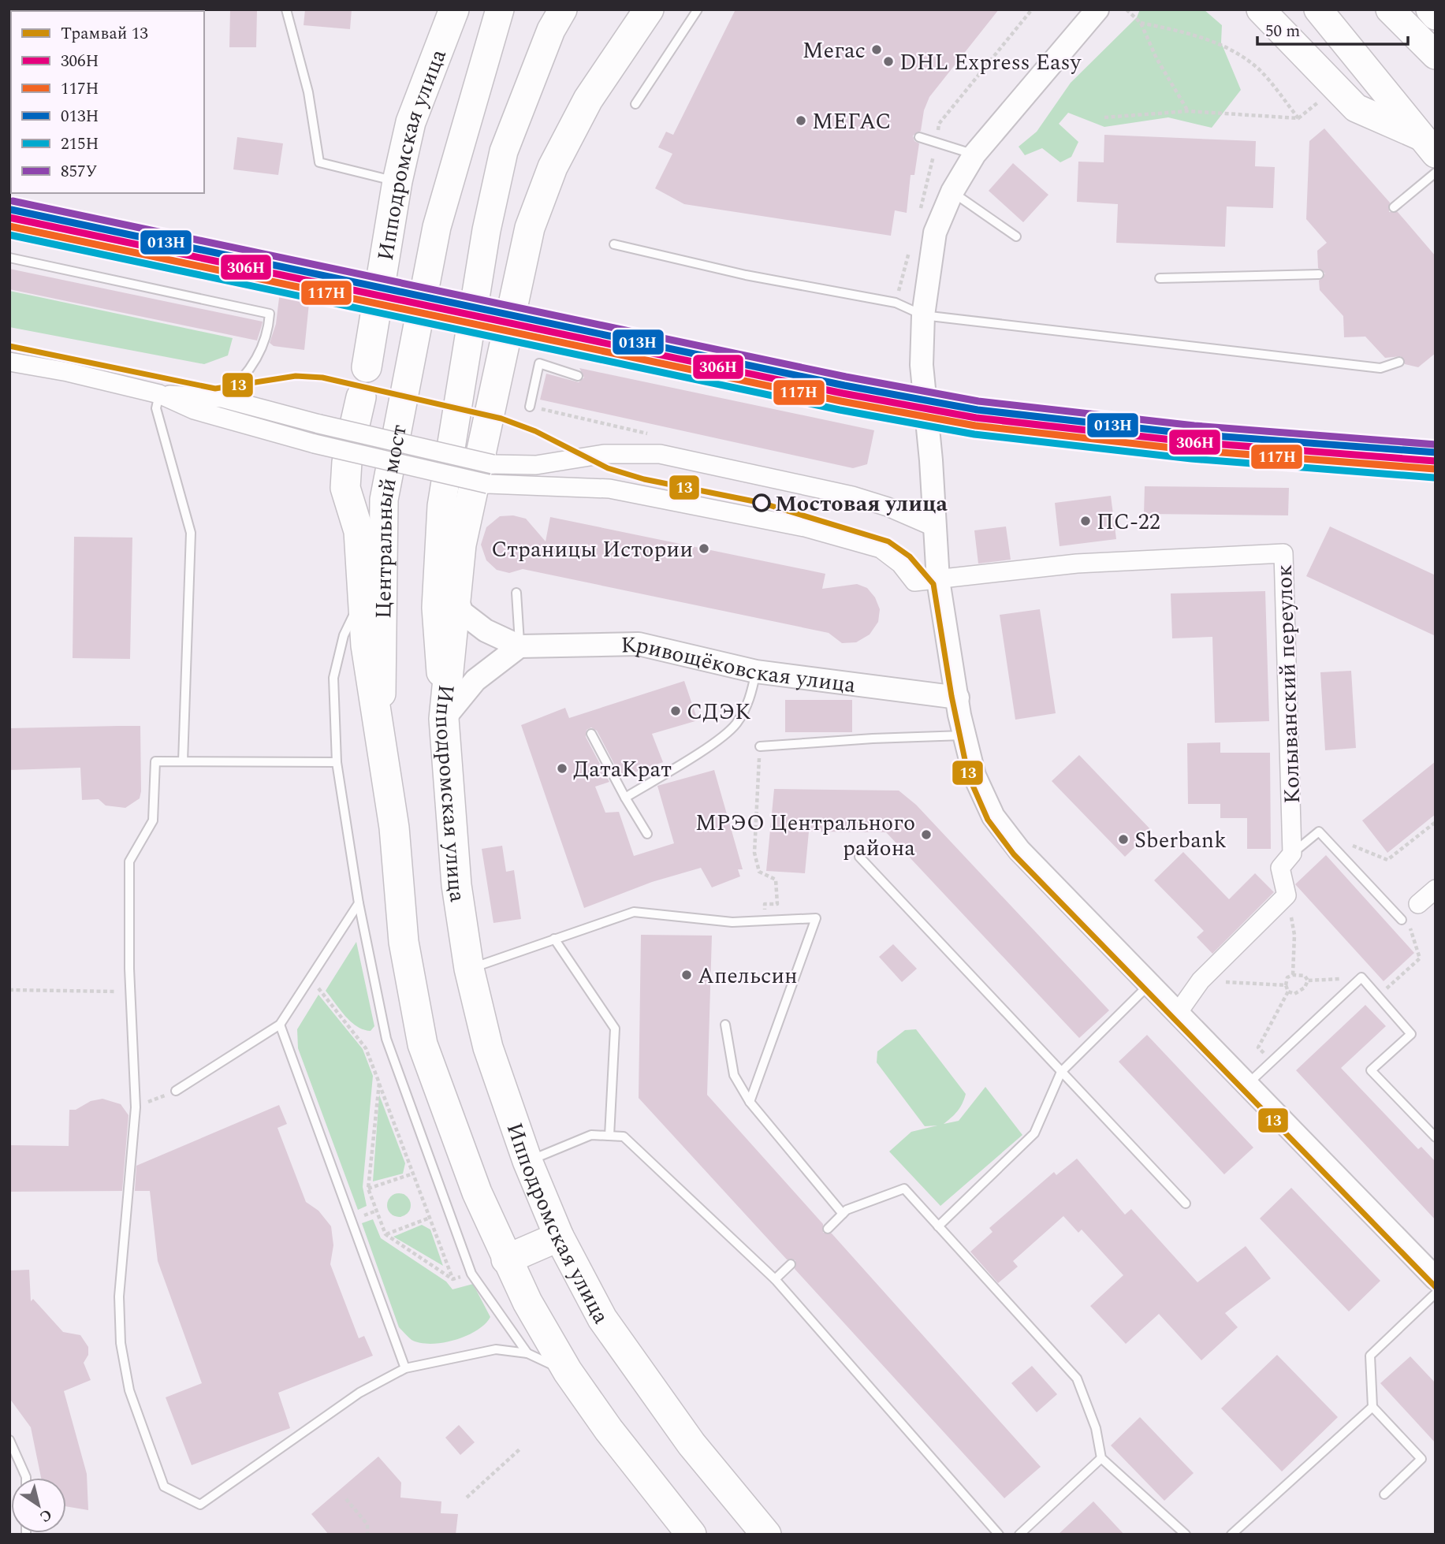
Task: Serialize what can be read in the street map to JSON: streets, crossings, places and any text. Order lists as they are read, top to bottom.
{
  "streets": {
    "highway": ["Ипподромская улица"],
    "main road": ["Центральный мост"],
    "street": ["Кривощёковская улица", "Колыванский переулок"]
  },
  "places": [
    "Мегас",
    "DHL Express Easy",
    "МЕГАС",
    "Мостовая улица",
    "ПС-22",
    "Страницы Истории",
    "СДЭК",
    "ДатаКрат",
    "МРЭО Центрального района",
    "Sberbank",
    "Апельсин"
  ],
  "lines": [
    "transit line 857У",
    "transit line 013Н",
    "transit line 306Н",
    "transit line 117Н",
    "transit line 215Н",
    "tram line 13"
  ],
  "legend": [
    "Трамвай 13",
    "306Н",
    "117Н",
    "013Н",
    "215Н",
    "857У"
  ],
  "scale_bar": "50 m",
  "north": "bottom right"
}
